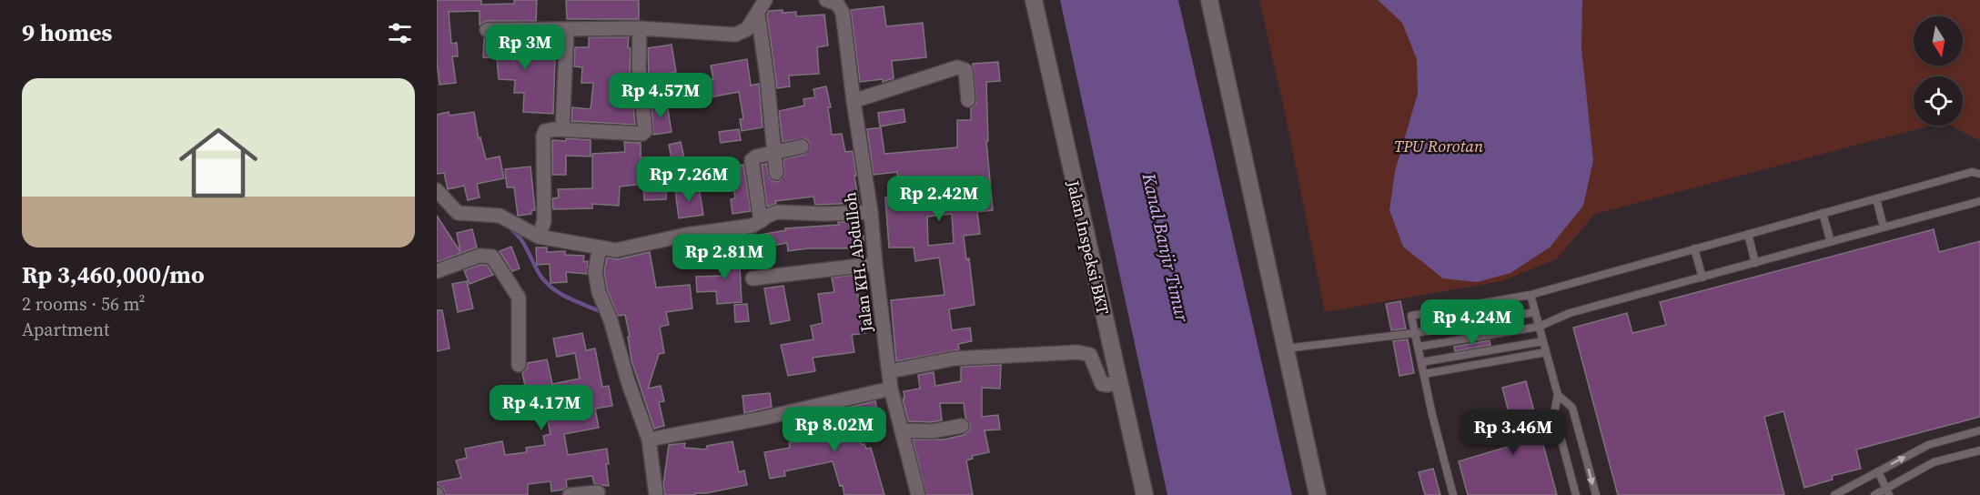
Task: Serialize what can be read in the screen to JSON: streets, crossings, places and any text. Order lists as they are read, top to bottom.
{
  "streets": {
    "street": ["Jalan Inspeksi BKT", "Jalan KH. Abdulloh"]
  },
  "water": ["Kanal Banjir Timur"],
  "parks": ["TPU Rorotan"],
  "north": "bottom",
  "page": {
    "heading": "9 homes",
    "price": [
      "Rp 3M",
      "Rp 4.57M",
      "Rp 7.26M",
      "Rp 2.42M",
      "Rp 2.81M",
      "Rp 4.24M",
      "Rp 4.17M",
      "Rp 8.02M",
      "Rp 3.46M"
    ],
    "list": [
      {
        "name": "Rp 3,460,000/mo",
        "note": "2 rooms · 56 m² · Apartment"
      }
    ]
  }
}
